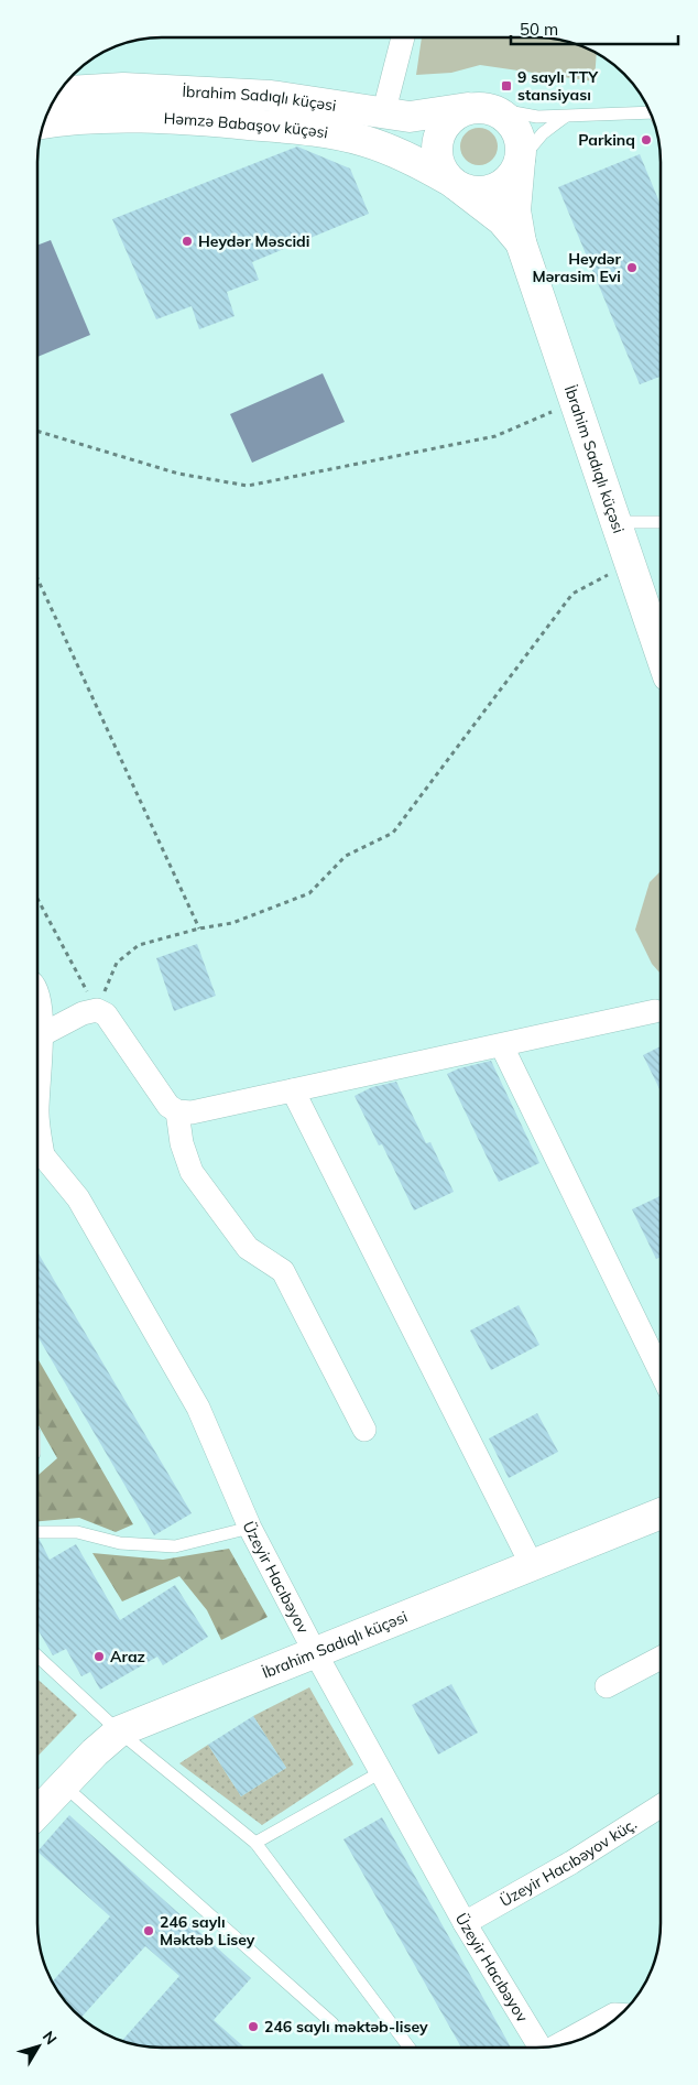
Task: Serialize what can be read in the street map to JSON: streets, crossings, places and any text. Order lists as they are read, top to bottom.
{
  "streets": {
    "street": [
      "İbrahim Sadıqlı küçəsi",
      "Həmzə Babaşov küçəsi",
      "Üzeyir Hacıbəyov",
      "Üzeyir Hacıbəyov küç."
    ]
  },
  "crossings": [
    ["İbrahim Sadıqlı küçəsi", "Həmzə Babaşov küçəsi"],
    ["İbrahim Sadıqlı küçəsi", "Üzeyir Hacıbəyov"],
    ["Üzeyir Hacıbəyov", "Üzeyir Hacıbəyov küç."]
  ],
  "places": {
    "transit": ["9 saylı TTY stansiyası"],
    "other": [
      "Parkinq",
      "Heydər Məscidi",
      "Heydər Mərasim Evi",
      "Araz",
      "246 saylı Məktəb Lisey",
      "246 saylı məktəb-lisey"
    ]
  },
  "scale_bar": "50 m",
  "north": "top right"
}
